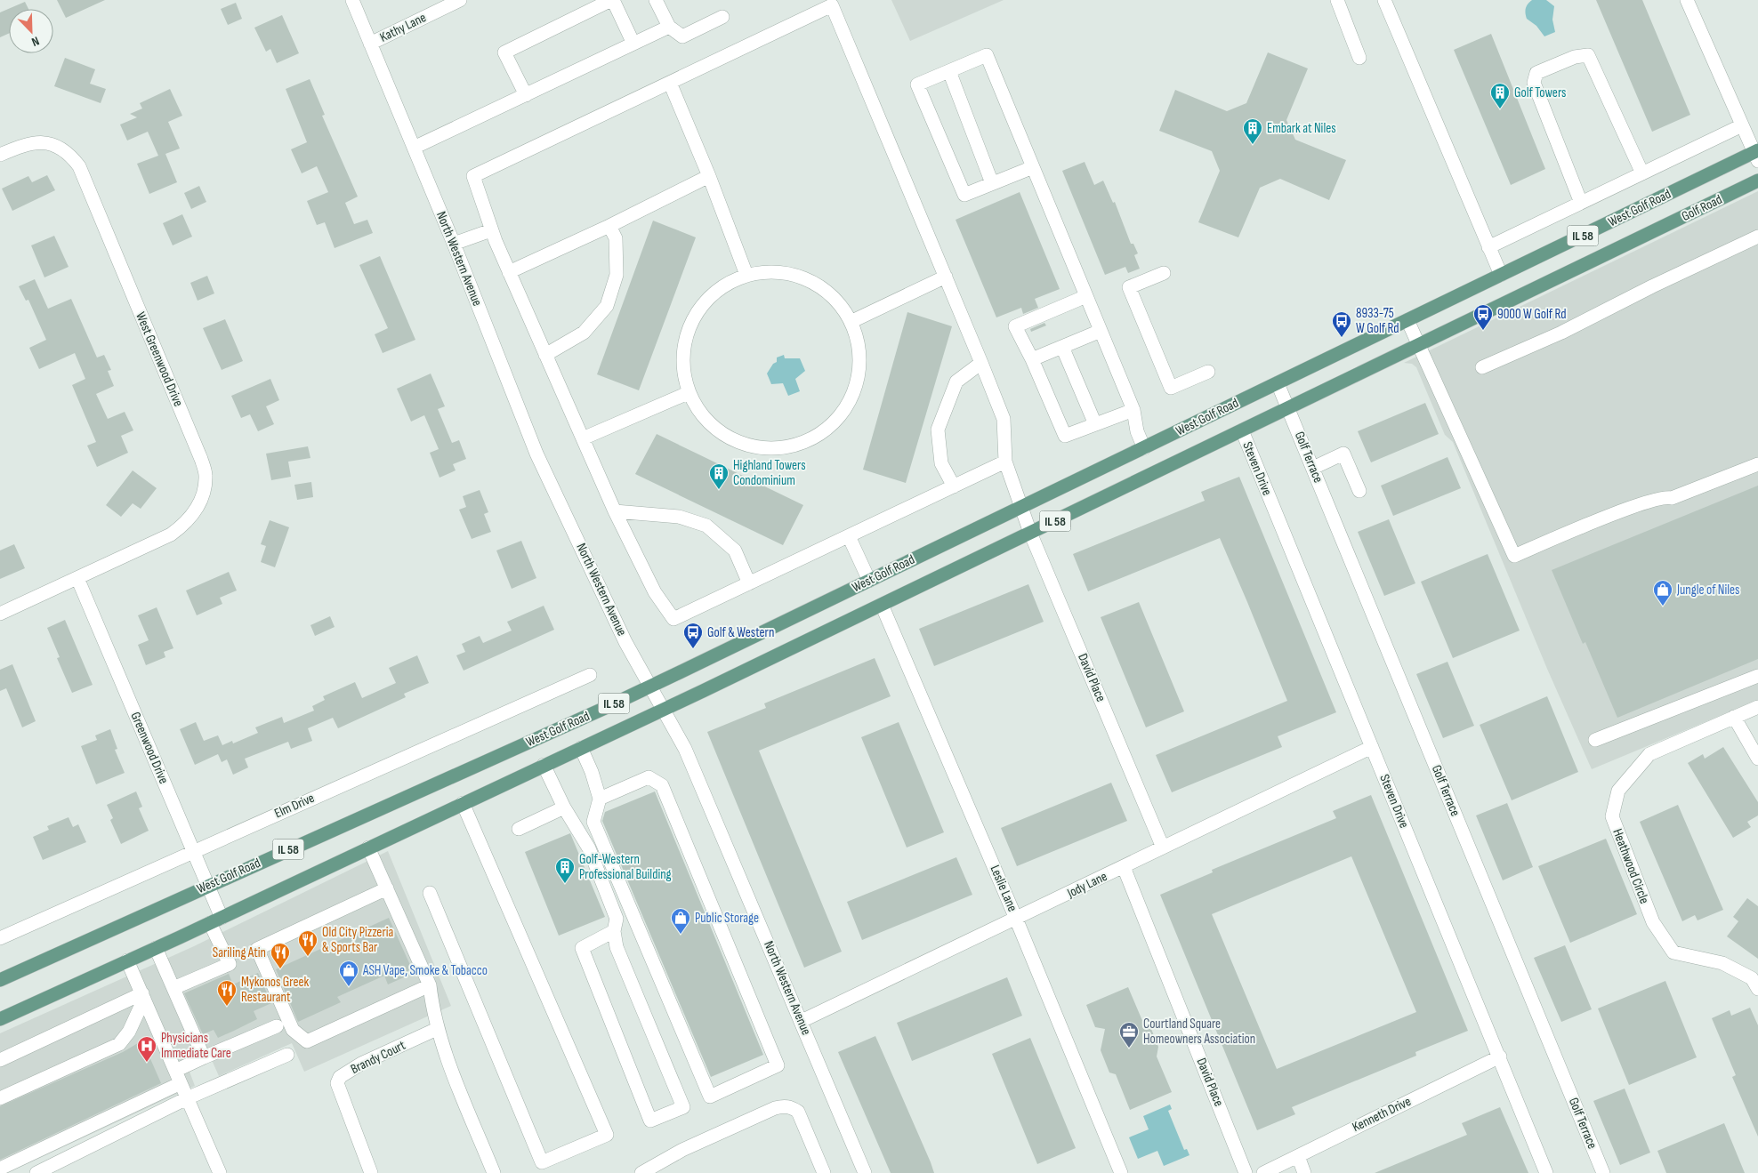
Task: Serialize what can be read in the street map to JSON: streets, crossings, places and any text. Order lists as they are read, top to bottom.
{
  "streets": {
    "main road": ["West Golf Road", "Golf Road", "IL 58"],
    "street": [
      "Kathy Lane",
      "North Western Avenue",
      "West Greenwood Drive",
      "Golf Terrace",
      "Steven Drive",
      "David Place",
      "Greenwood Drive",
      "Elm Drive",
      "Heathwood Circle",
      "Jody Lane",
      "Leslie Lane",
      "Brandy Court",
      "Kenneth Drive"
    ]
  },
  "crossings": [
    ["Kathy Lane", "North Western Avenue"],
    ["West Golf Road", "Golf Road"],
    ["West Golf Road", "North Western Avenue"],
    ["West Golf Road", "Golf Terrace"],
    ["West Golf Road", "Steven Drive"],
    ["West Golf Road", "David Place"],
    ["West Golf Road", "Greenwood Drive"],
    ["West Golf Road", "Leslie Lane"],
    ["North Western Avenue", "Jody Lane"],
    ["West Greenwood Drive", "Greenwood Drive"],
    ["Steven Drive", "Jody Lane"],
    ["Steven Drive", "Kenneth Drive"],
    ["David Place", "Jody Lane"],
    ["Greenwood Drive", "Elm Drive"],
    ["Jody Lane", "Leslie Lane"]
  ],
  "places": {
    "building": [
      "Golf Towers",
      "Embark at Niles",
      "Highland Towers Condominium",
      "Golf-Western Professional Building"
    ],
    "bus stop": ["9000 W Golf Rd", "8933-75 W Golf Rd", "Golf & Western"],
    "shop": ["Jungle of Niles", "Public Storage", "ASH Vape, Smoke & Tobacco"],
    "restaurant": ["Old City Pizzeria & Sports Bar", "Sariling Atin", "Mykonos Greek Restaurant"],
    "office": ["Courtland Square Homeowners Association"],
    "hospital": ["Physicians Immediate Care"]
  },
  "north": "bottom right"
}
